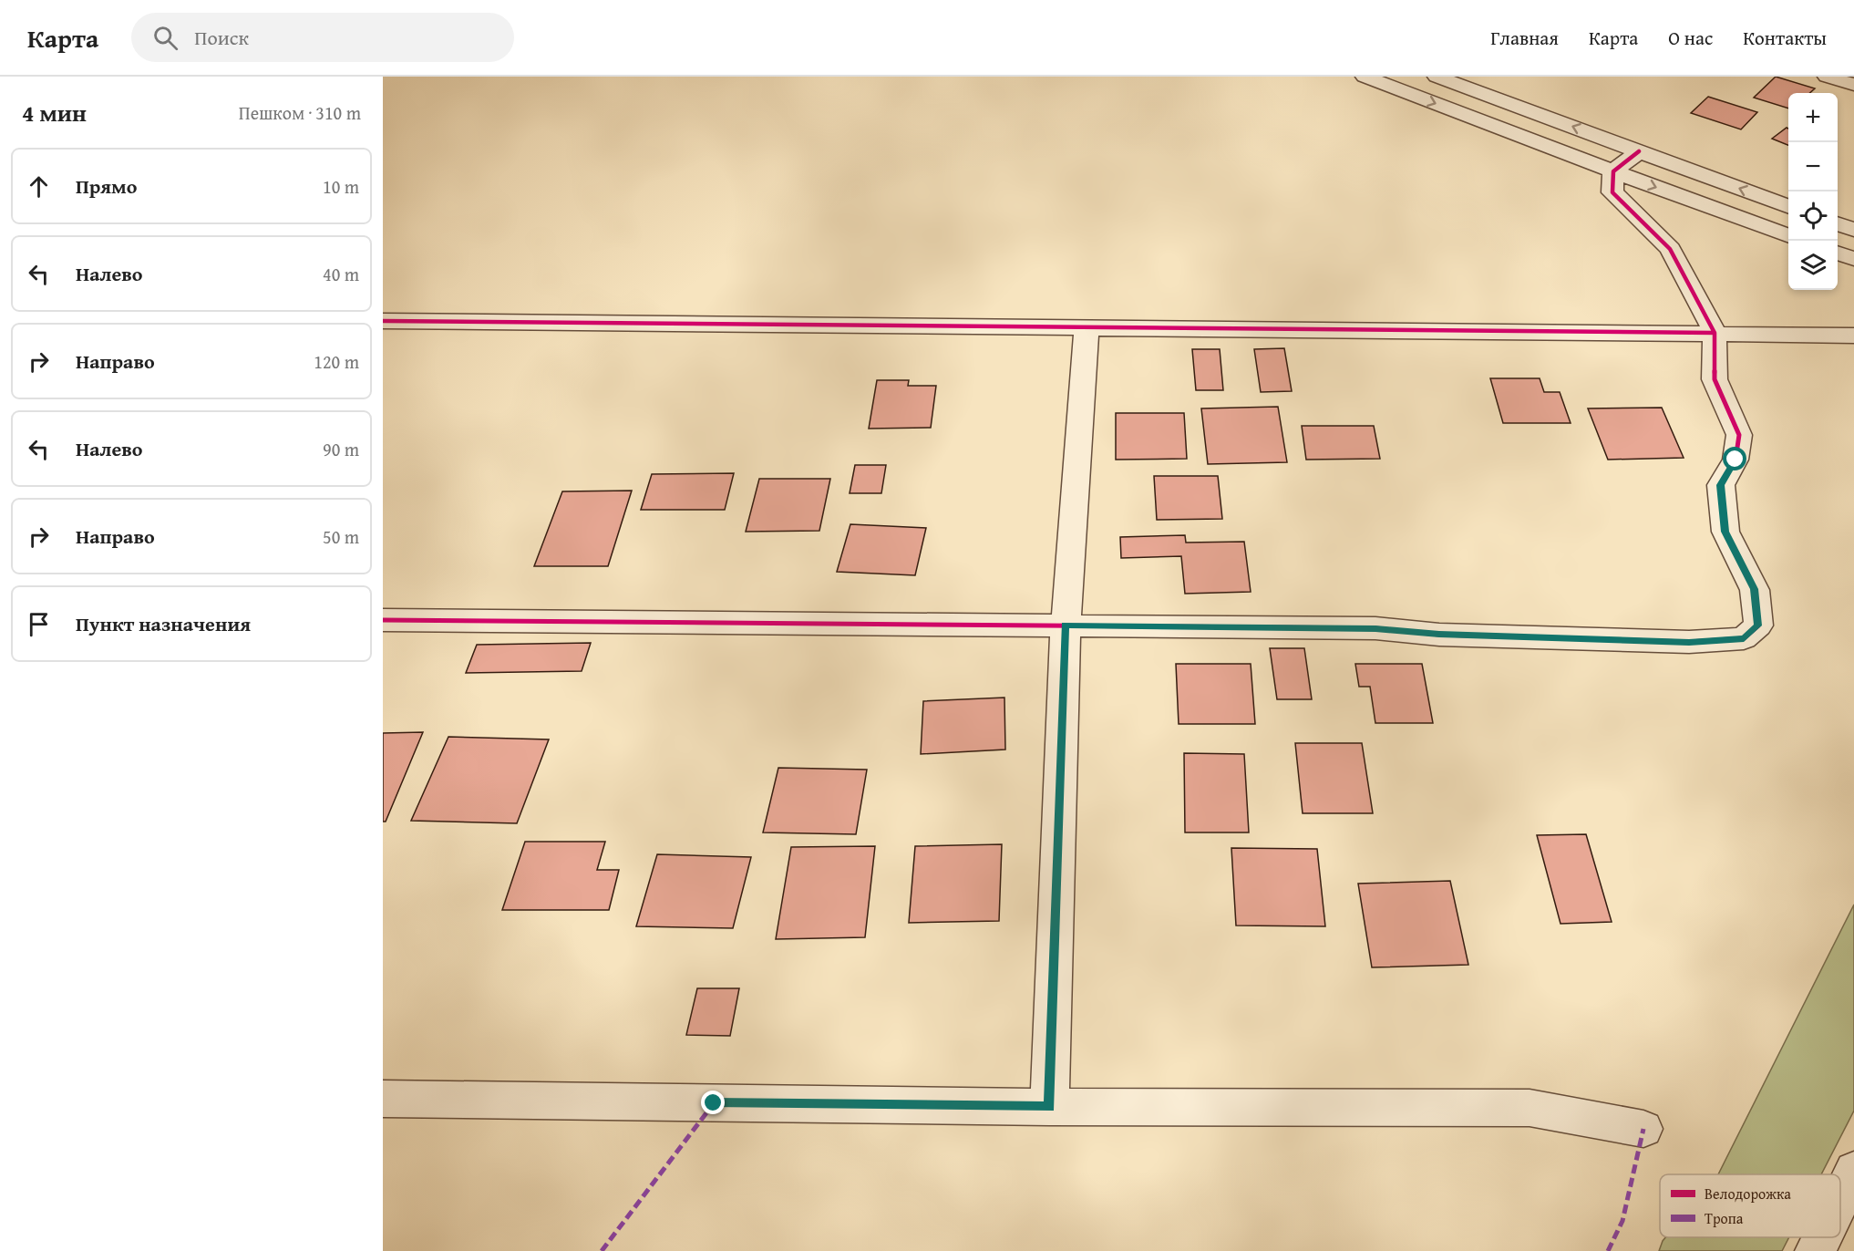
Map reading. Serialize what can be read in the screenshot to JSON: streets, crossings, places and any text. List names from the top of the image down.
{
  "legend": ["Велодорожка", "Тропа"],
  "page": {
    "header": "Карта",
    "search": "Поиск",
    "nav": [
      "Главная",
      "Карта",
      "О нас",
      "Контакты"
    ],
    "heading": ["4 мин", "Пешком · 310 m"],
    "map_buttons": ["+", "−"],
    "list": [
      ["Прямо", "10 m"],
      ["Налево", "40 m"],
      ["Направо", "120 m"],
      ["Налево", "90 m"],
      ["Направо", "50 m"],
      "Пункт назначения"
    ]
  }
}
